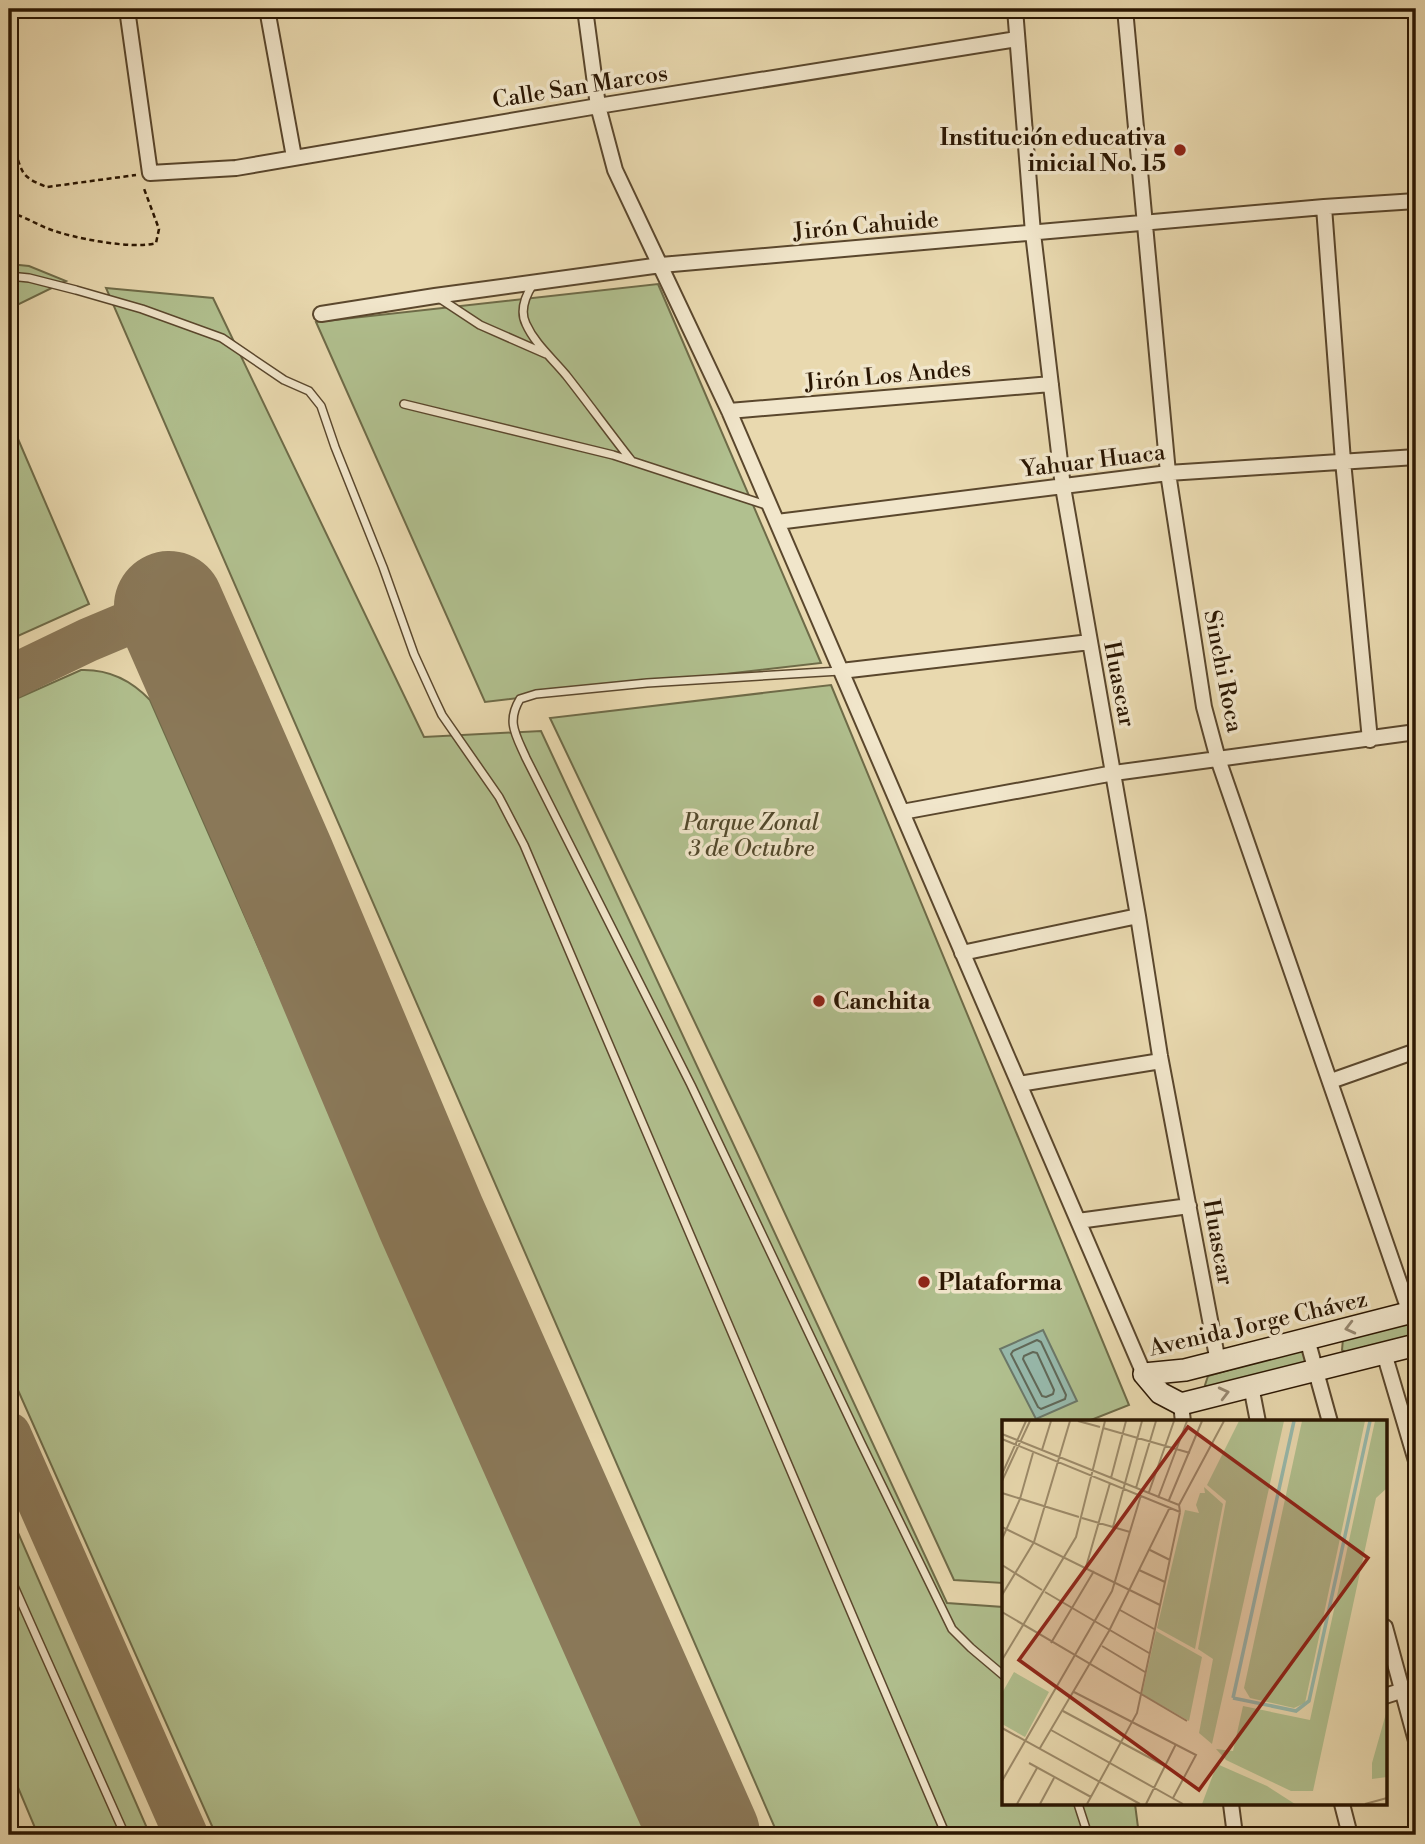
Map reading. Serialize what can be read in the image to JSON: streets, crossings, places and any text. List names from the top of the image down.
{
  "streets": {
    "street": [
      "Calle San Marcos",
      "Jirón Cahuide",
      "Jirón Los Andes",
      "Yahuar Huaca",
      "Sinchi Roca",
      "Huascar",
      "Avenida Jorge Chávez"
    ]
  },
  "crossings": [
    ["Calle San Marcos", "Huascar"],
    ["Jirón Cahuide", "Sinchi Roca"],
    ["Jirón Cahuide", "Huascar"],
    ["Jirón Los Andes", "Huascar"],
    ["Yahuar Huaca", "Sinchi Roca"],
    ["Yahuar Huaca", "Huascar"],
    ["Sinchi Roca", "Avenida Jorge Chávez"],
    ["Huascar", "Avenida Jorge Chávez"]
  ],
  "parks": ["Parque Zonal 3 de Octubre"],
  "places": ["Institución educativa inicial No. 15", "Canchita", "Plataforma"]
}
